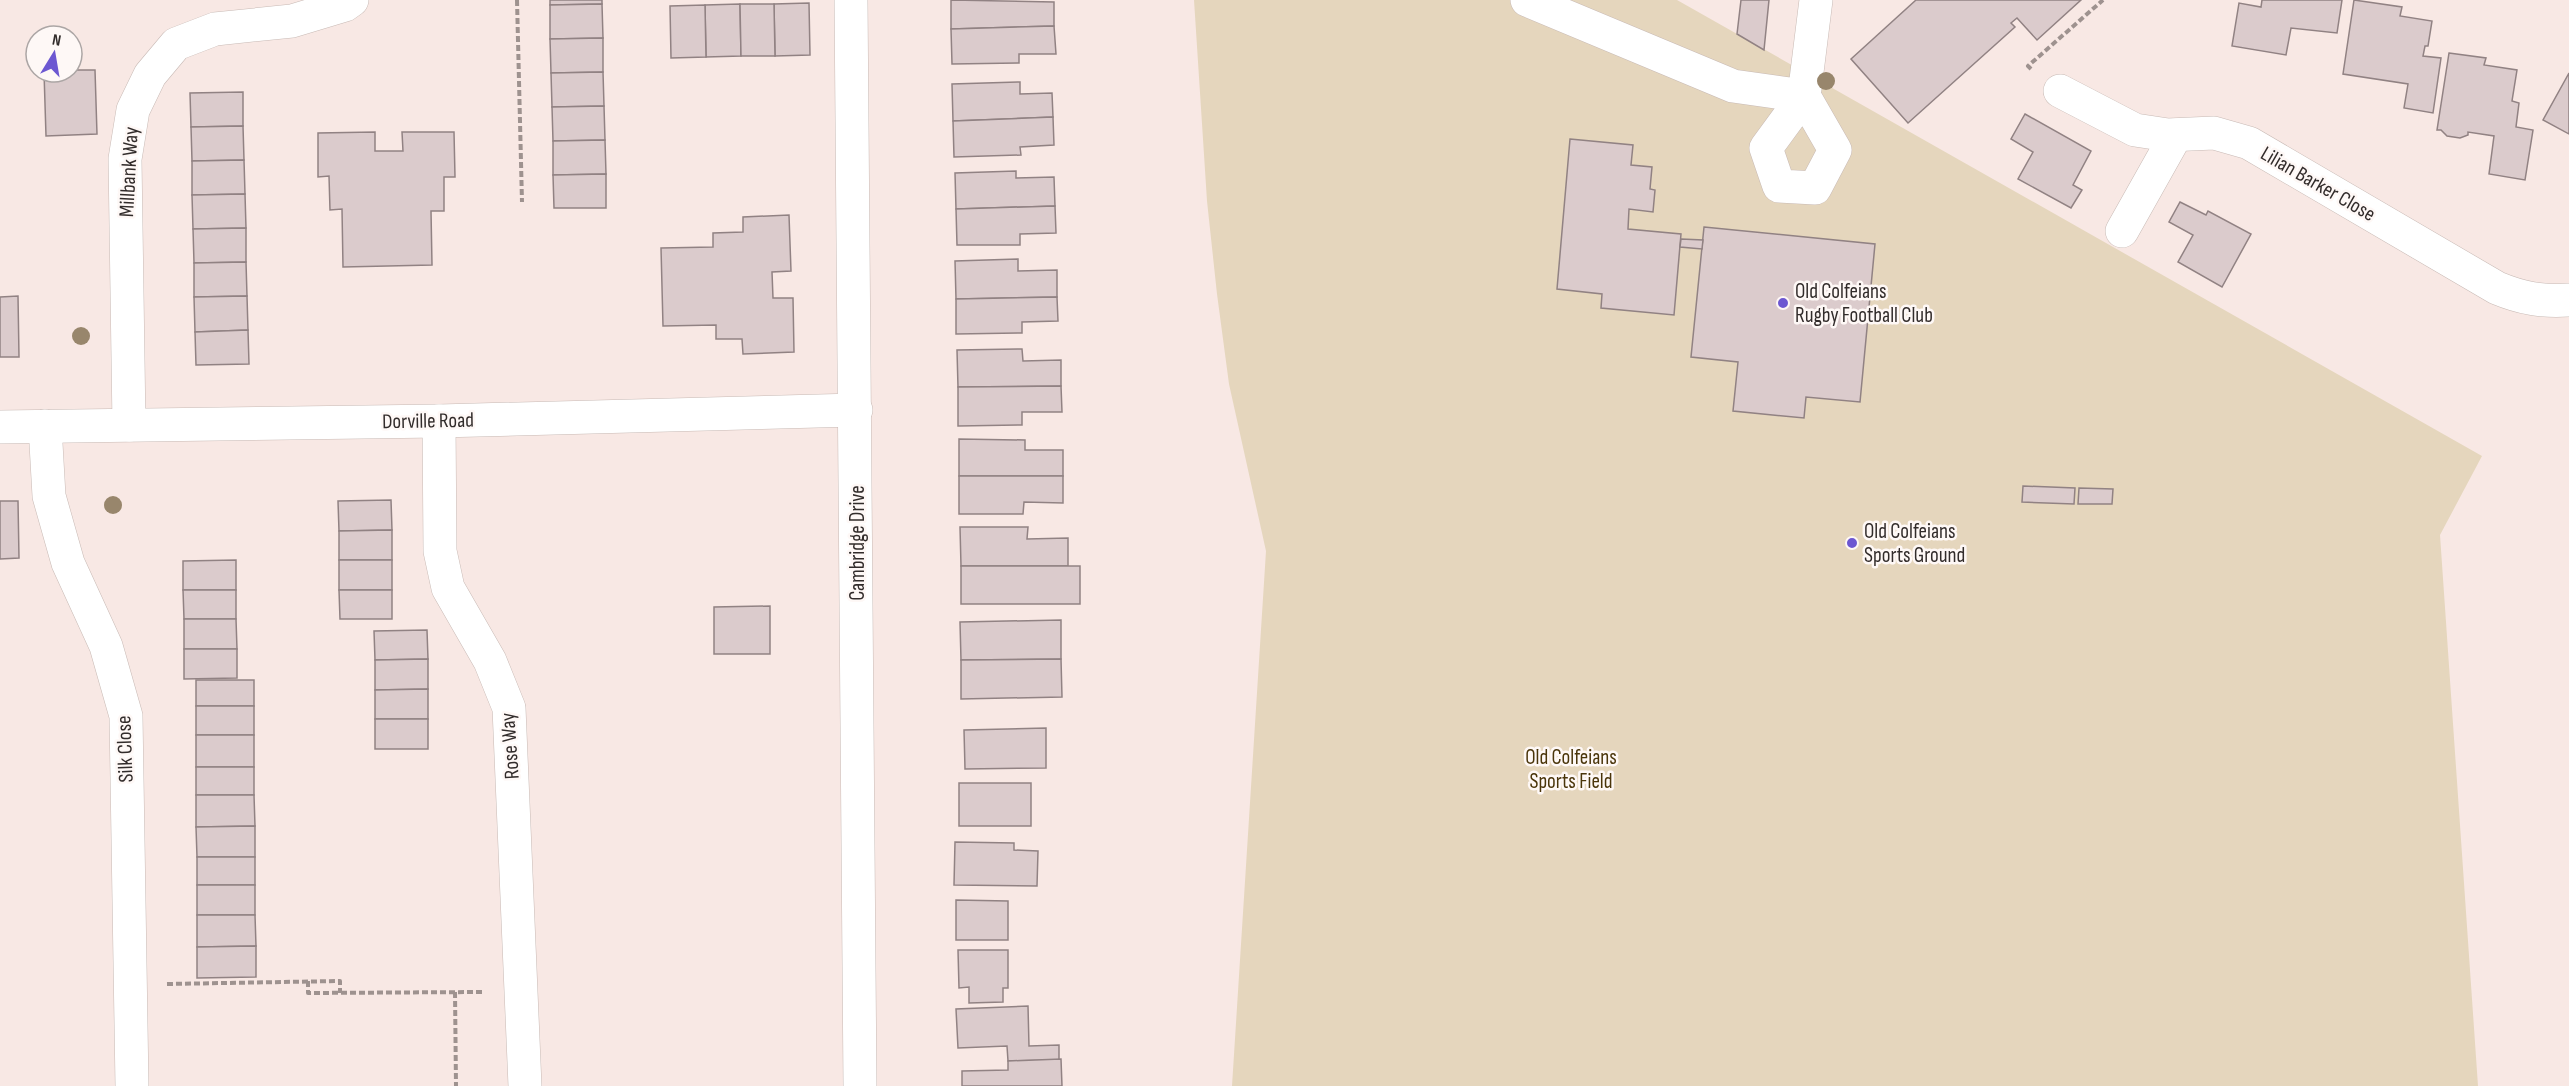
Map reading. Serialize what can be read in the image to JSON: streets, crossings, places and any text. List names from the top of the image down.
{
  "streets": {
    "street": [
      "Millbank Way",
      "Lilian Barker Close",
      "Dorville Road",
      "Cambridge Drive",
      "Rose Way",
      "Silk Close"
    ]
  },
  "crossings": [
    ["Millbank Way", "Dorville Road"],
    ["Dorville Road", "Cambridge Drive"],
    ["Dorville Road", "Rose Way"],
    ["Dorville Road", "Silk Close"]
  ],
  "parks": ["Old Colfeians Sports Field"],
  "places": ["Old Colfeians Rugby Football Club", "Old Colfeians Sports Ground"],
  "north": "top"
}
